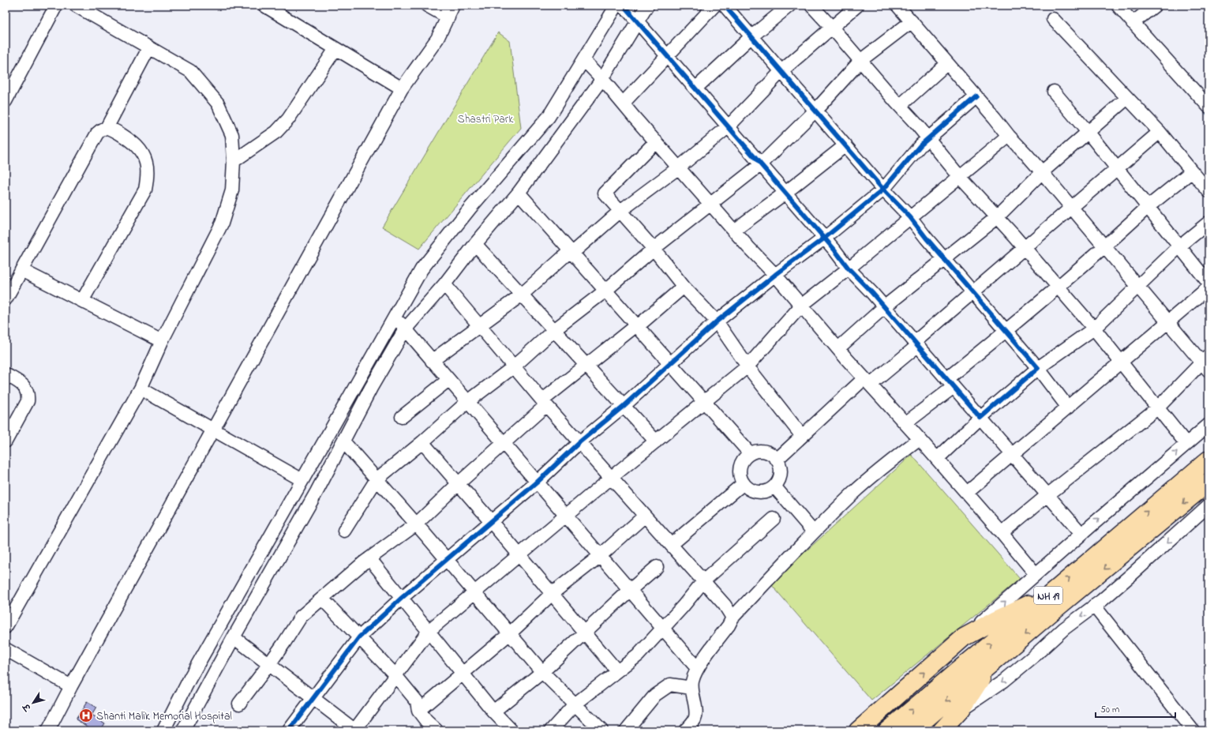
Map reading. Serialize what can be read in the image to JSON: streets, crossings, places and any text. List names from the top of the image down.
{
  "streets": {
    "highway": ["NH 19"]
  },
  "parks": ["Shastri Park"],
  "places": {
    "hospital": ["Shanti Malik Memorial Hospital"]
  },
  "scale_bar": "50 m",
  "north": "bottom left"
}
